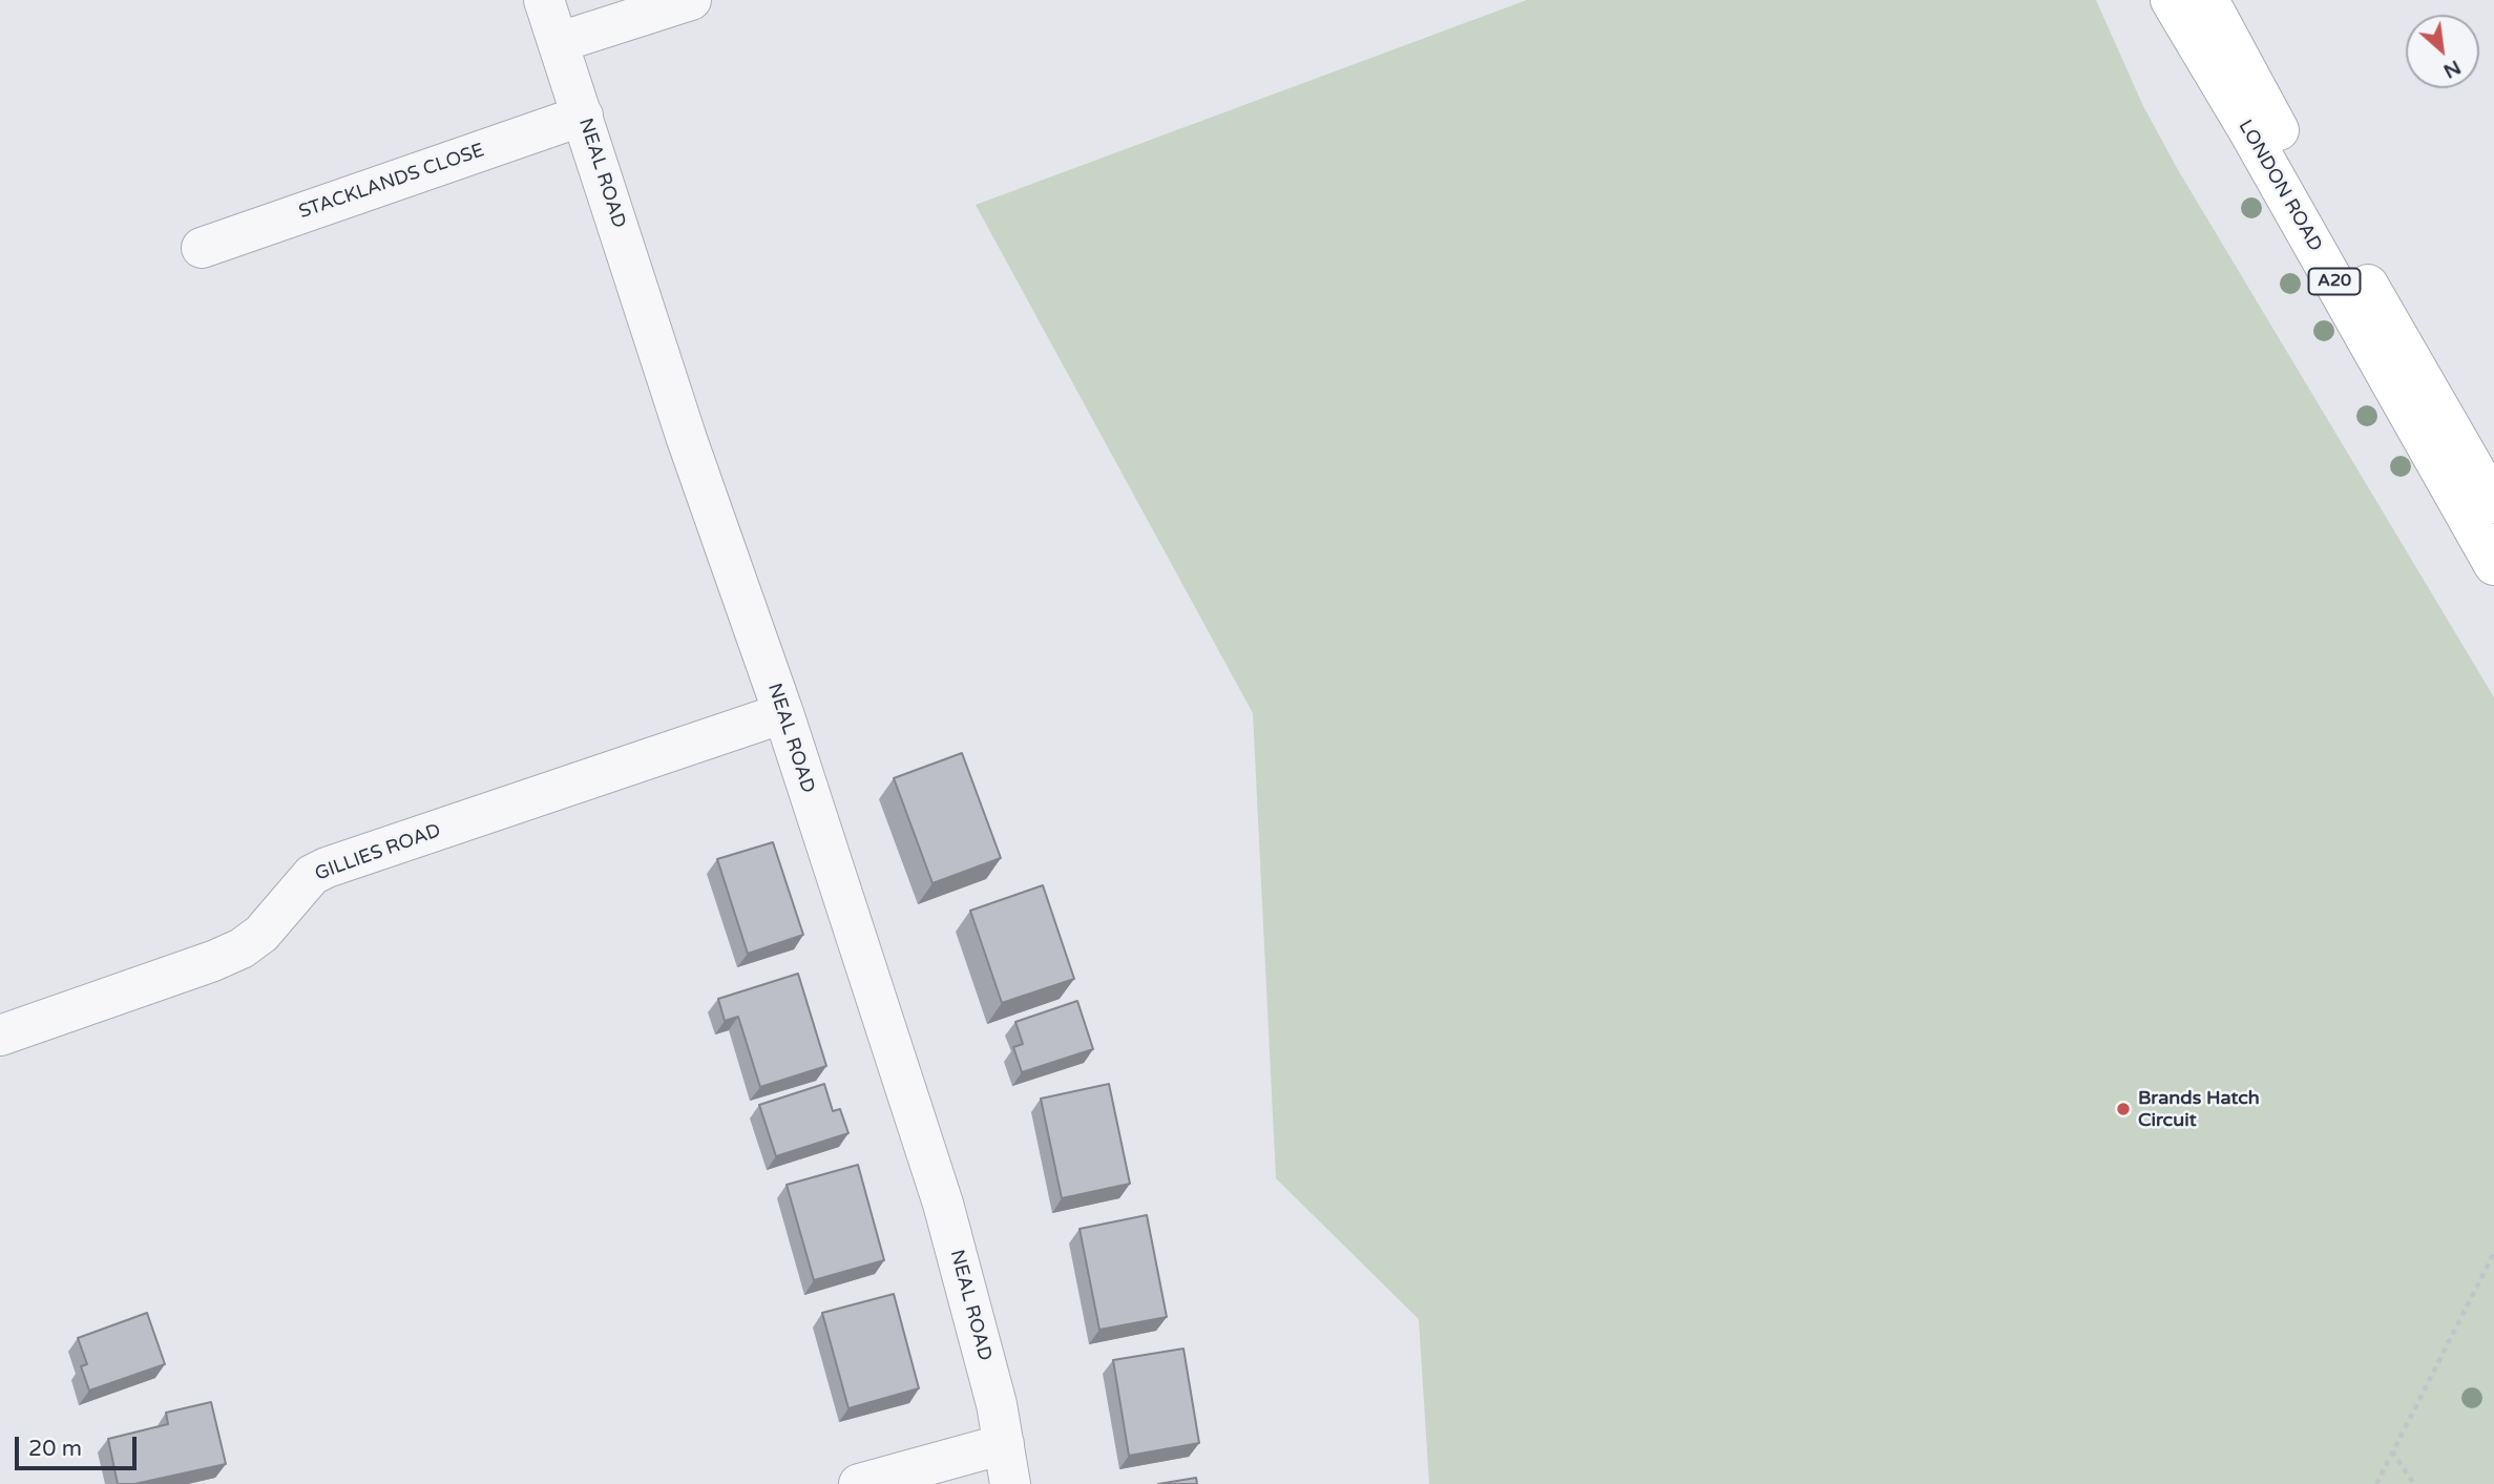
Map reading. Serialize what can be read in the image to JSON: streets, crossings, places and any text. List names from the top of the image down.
{
  "streets": {
    "main road": ["LONDON ROAD", "A20"],
    "street": ["NEAL ROAD", "STACKLANDS CLOSE", "GILLIES ROAD"]
  },
  "crossings": [
    ["NEAL ROAD", "STACKLANDS CLOSE"],
    ["NEAL ROAD", "GILLIES ROAD"]
  ],
  "places": ["Brands Hatch Circuit"],
  "scale_bar": "20 m",
  "north": "bottom right"
}
